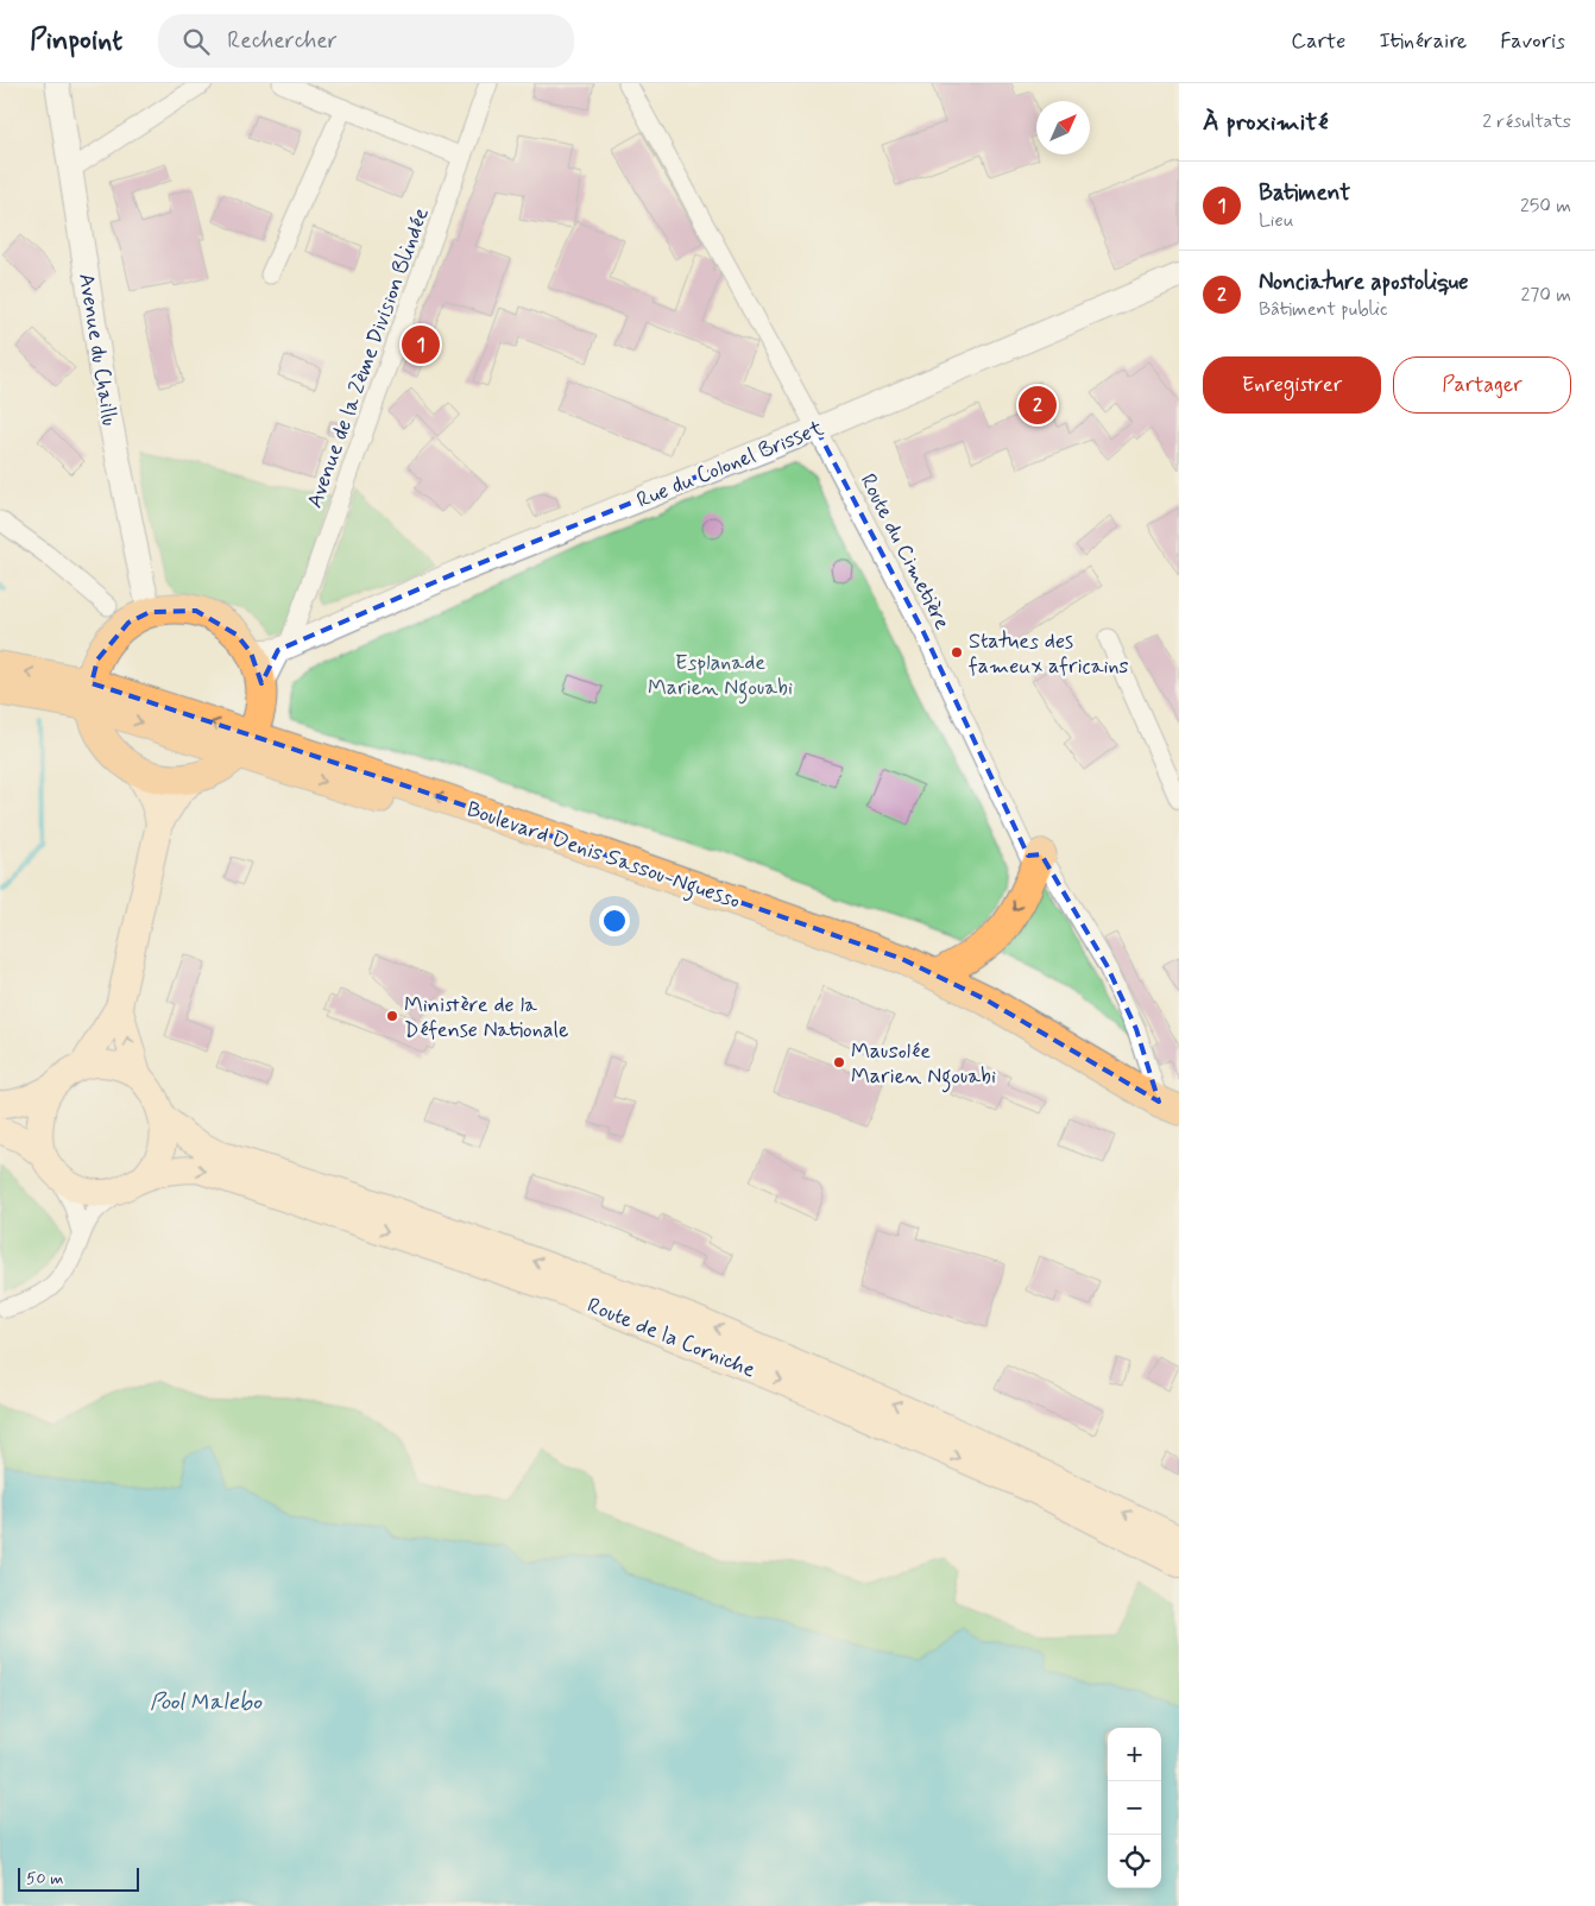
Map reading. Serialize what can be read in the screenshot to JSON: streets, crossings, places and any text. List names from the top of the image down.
{
  "streets": {
    "main road": ["Boulevard Denis Sassou-Nguesso", "Route de la Corniche"],
    "street": [
      "Avenue du Chaillu",
      "Avenue de la 2ème Division Blindée",
      "Rue du Colonel Brisset",
      "Route du Cimetière"
    ]
  },
  "crossings": [
    ["Avenue de la 2ème Division Blindée", "Rue du Colonel Brisset"],
    ["Rue du Colonel Brisset", "Route du Cimetière"],
    ["Route du Cimetière", "Boulevard Denis Sassou-Nguesso"]
  ],
  "water": ["Pool Malebo"],
  "parks": ["Esplanade Marien Ngouabi"],
  "places": ["Statues des fameux africains", "Ministère de la Défense Nationale", "Mausolée Marien Ngouabi"],
  "scale_bar": "50 m",
  "north": "top right",
  "page": {
    "header": "Pinpoint",
    "search": "Rechercher",
    "nav": ["Carte", "Itinéraire", "Favoris"],
    "heading": ["À proximité", "2 résultats"],
    "list": [
      {
        "mark": "1",
        "name": "Batiment",
        "note": "Lieu",
        "value": "250 m"
      },
      {
        "mark": "2",
        "name": "Nonciature apostolique",
        "note": "Bâtiment public",
        "value": "270 m"
      }
    ],
    "pins": ["1", "2"],
    "buttons": ["Enregistrer", "Partager"],
    "map_buttons": ["+", "−"],
    "scale": "50 m"
  }
}
